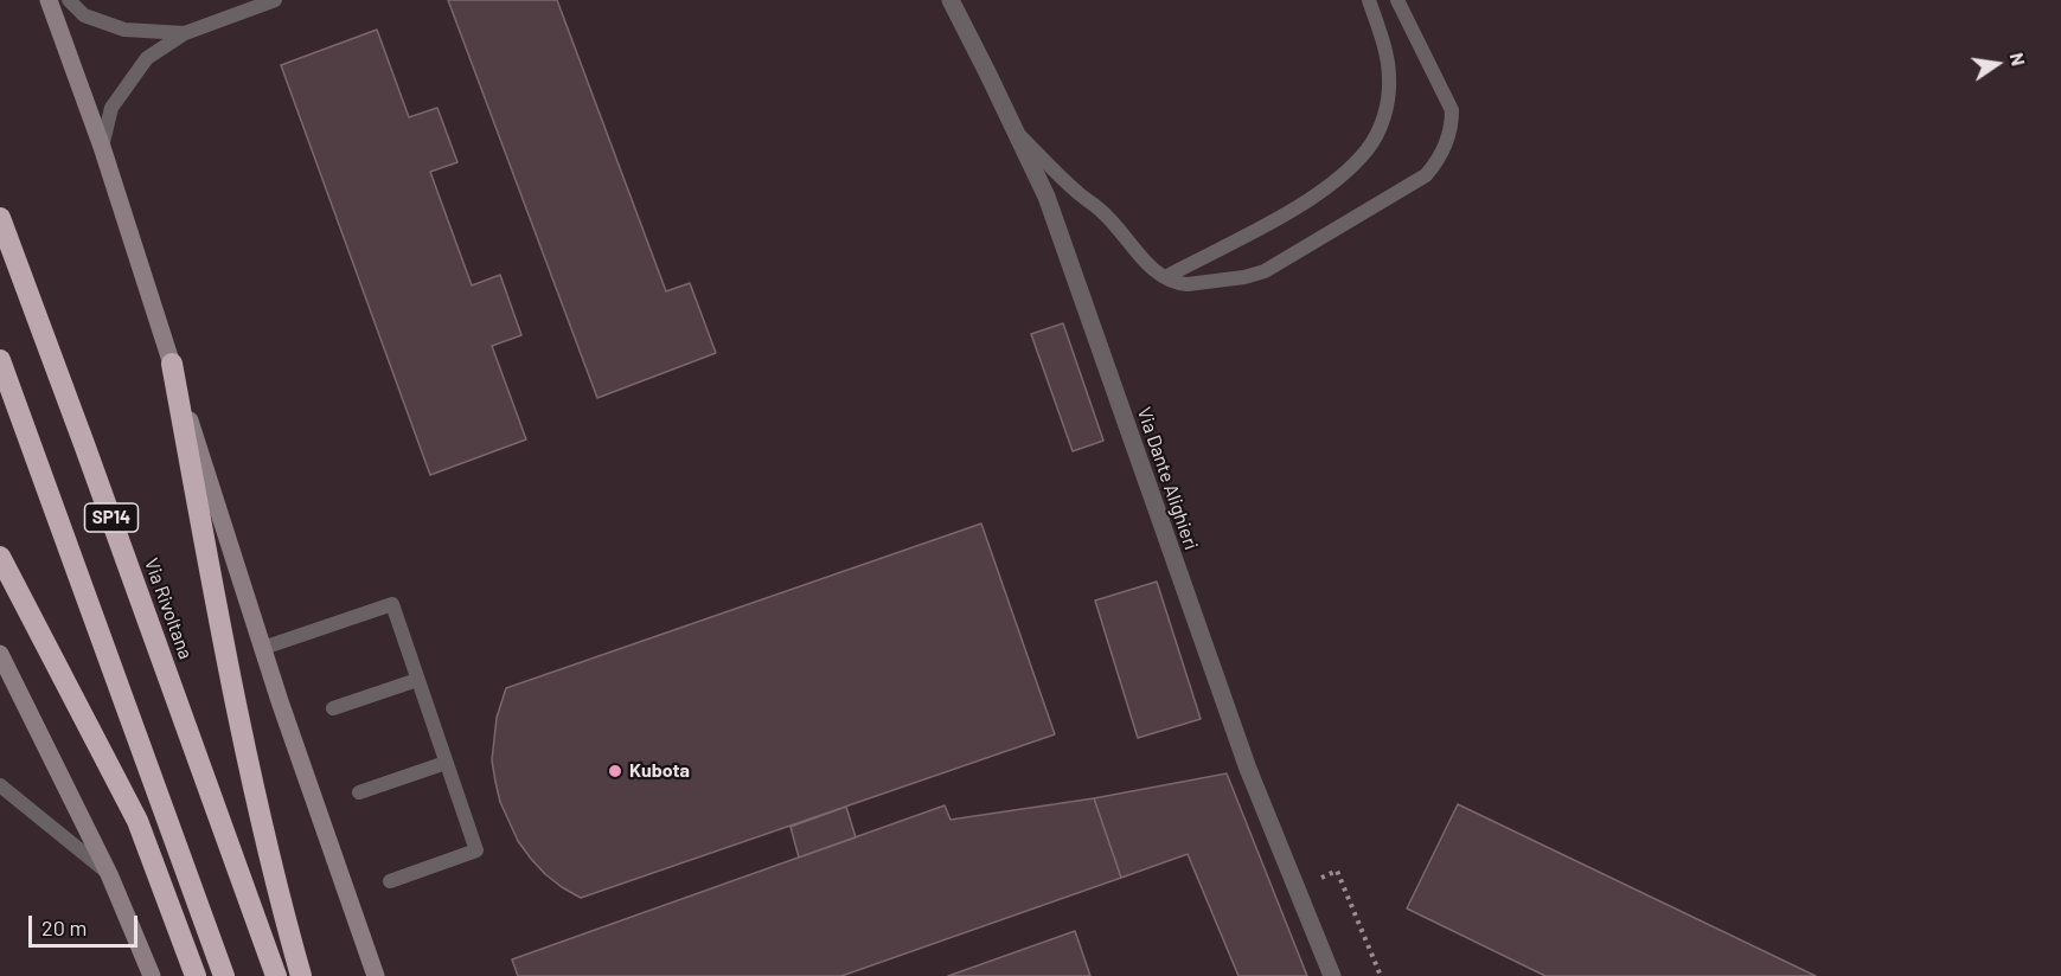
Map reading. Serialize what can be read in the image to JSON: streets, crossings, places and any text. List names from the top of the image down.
{
  "streets": {
    "highway": ["SP14", "Via Rivoltana"],
    "street": ["Via Dante Alighieri"]
  },
  "places": ["Kubota"],
  "scale_bar": "20 m",
  "north": "right"
}
